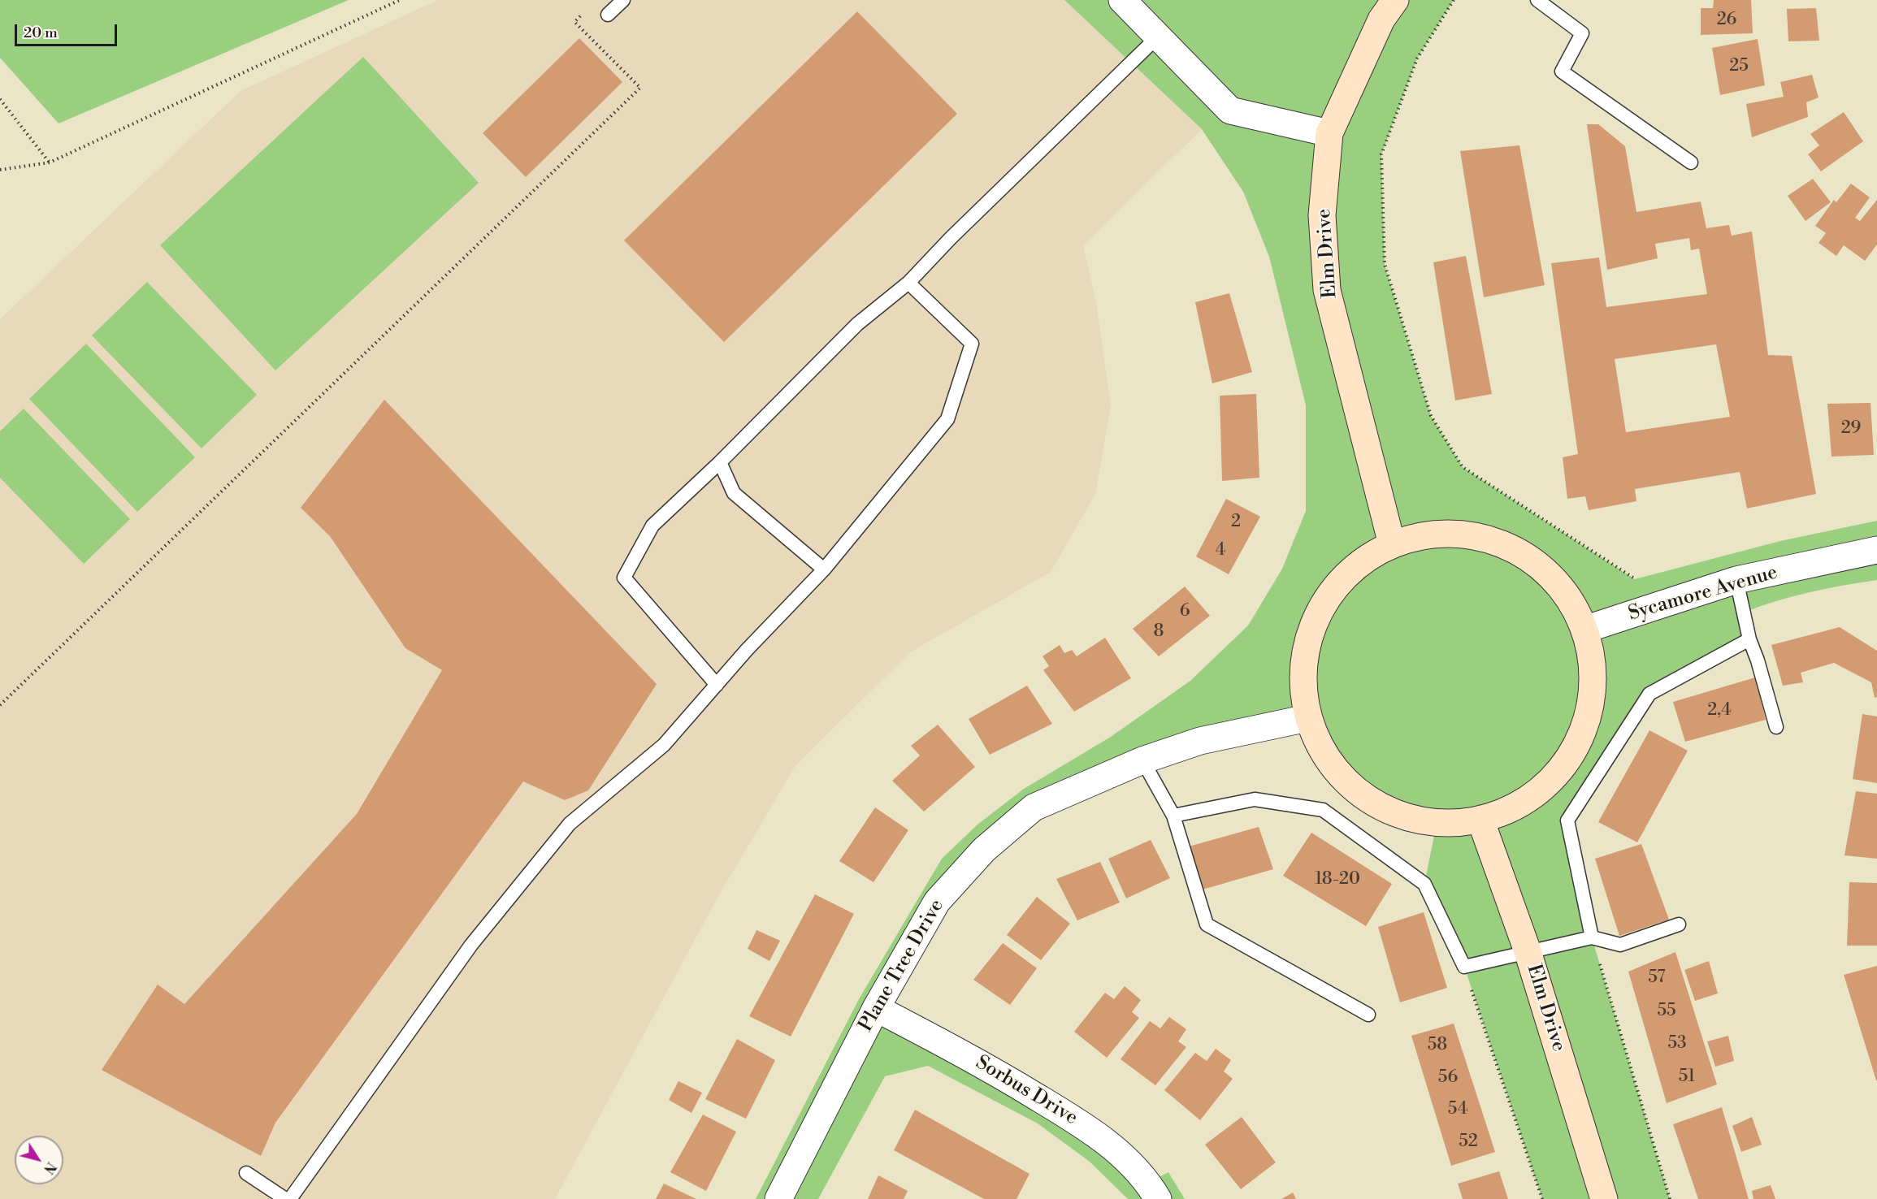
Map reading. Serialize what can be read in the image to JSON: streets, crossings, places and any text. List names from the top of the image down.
{
  "streets": {
    "street": [
      "Elm Drive",
      "Sycamore Avenue",
      "Plane Tree Drive",
      "Sorbus Drive"
    ]
  },
  "crossings": [
    ["Plane Tree Drive", "Sorbus Drive"]
  ],
  "house_numbers": [
    "26",
    "25",
    "29",
    "2",
    "4",
    "6",
    "8",
    "2,4",
    "18-20",
    "57",
    "55",
    "53",
    "58",
    "51",
    "56",
    "54",
    "52"
  ],
  "scale_bar": "20 m",
  "north": "bottom right"
}
